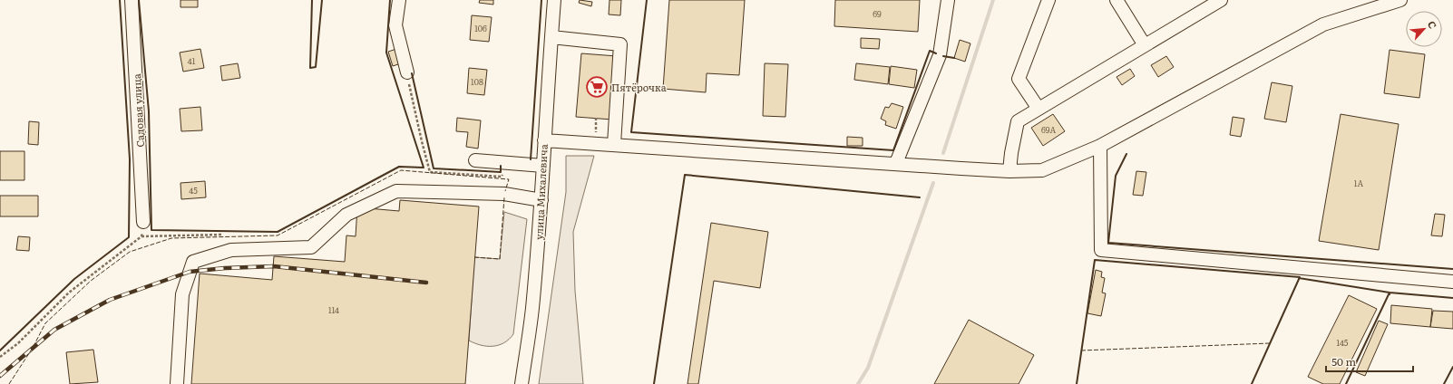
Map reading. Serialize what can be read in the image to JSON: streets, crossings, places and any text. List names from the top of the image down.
{
  "streets": {
    "street": ["Садовая улица", "улица Михалевича"]
  },
  "places": {
    "supermarket": ["Пятёрочка"]
  },
  "house_numbers": [
    "69",
    "106",
    "41",
    "108",
    "69А",
    "1А",
    "45",
    "114",
    "145"
  ],
  "scale_bar": "50 m",
  "north": "top right"
}
